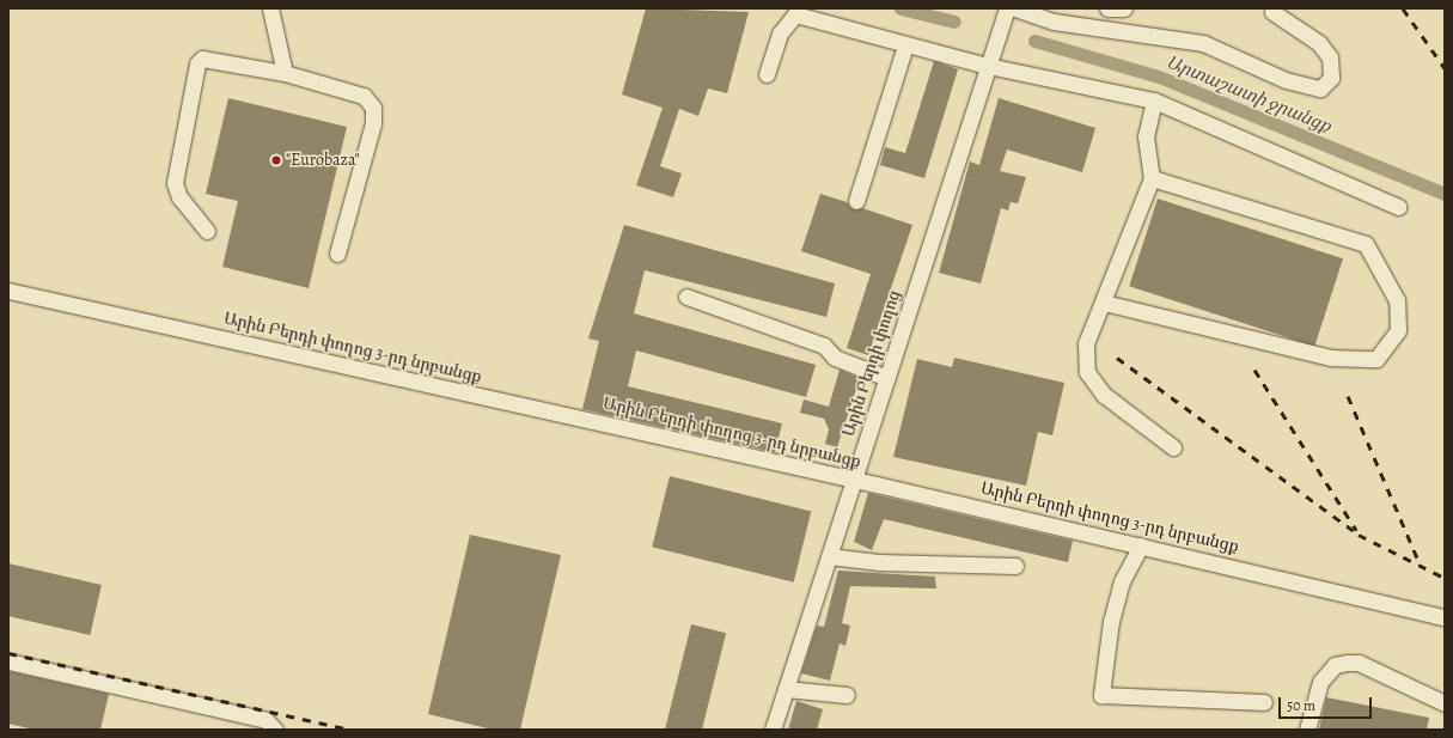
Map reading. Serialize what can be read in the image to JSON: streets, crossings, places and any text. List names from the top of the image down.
{
  "streets": {
    "street": ["Արին Բերդի փողոց 3-րդ նրբանցք", "Արին Բերդի փողոց"]
  },
  "crossings": [
    ["Արին Բերդի փողոց 3-րդ նրբանցք", "Արին Բերդի փողոց"]
  ],
  "water": ["Արտաշատի ջրանցք"],
  "places": ["\"Eurobaza\""],
  "scale_bar": "50 m"
}
